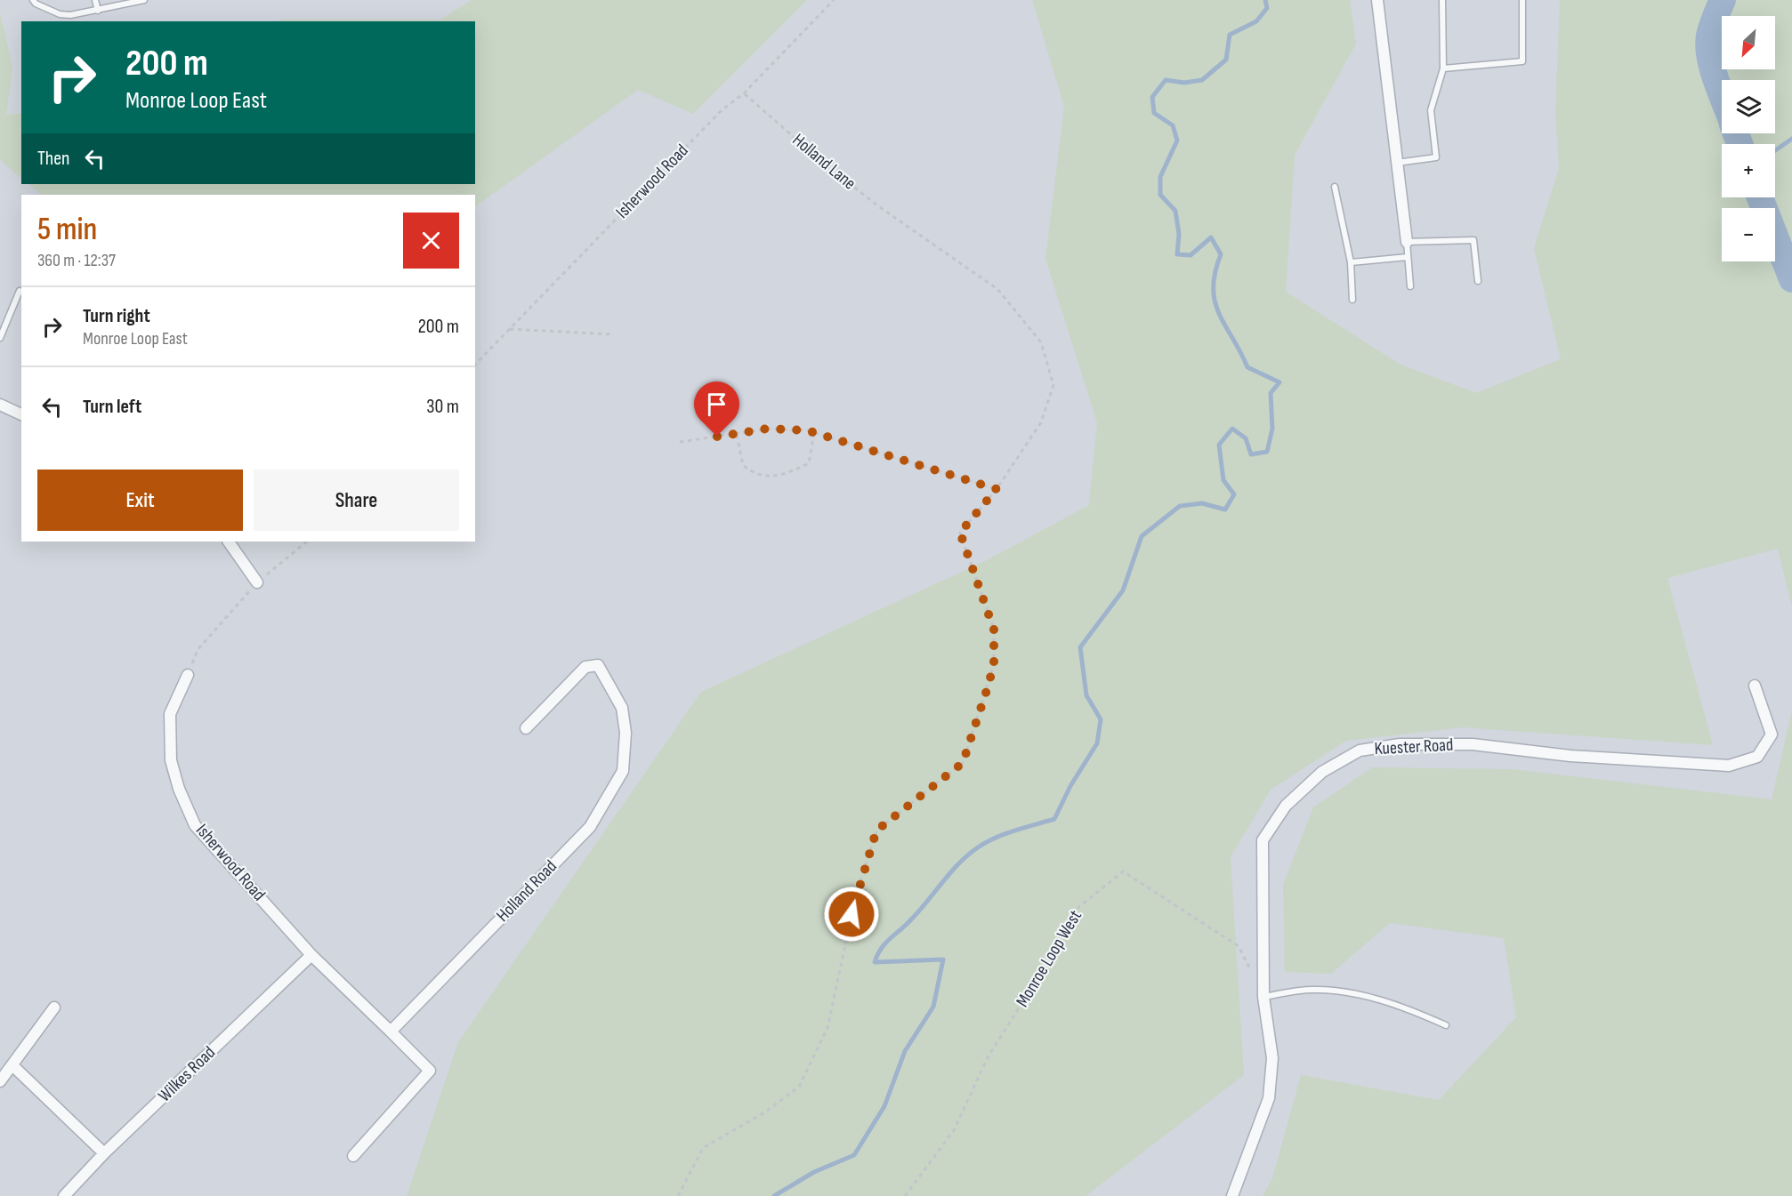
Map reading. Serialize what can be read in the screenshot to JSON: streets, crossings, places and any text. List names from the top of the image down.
{
  "streets": {
    "street": [
      "Isherwood Road",
      "Kuester Road",
      "Holland Road",
      "Wilkes Road"
    ],
    "path": ["Holland Lane", "Monroe Loop West"]
  },
  "crossings": [
    ["Holland Lane", "Isherwood Road"],
    ["Isherwood Road", "Holland Road"],
    ["Isherwood Road", "Wilkes Road"]
  ],
  "north": "bottom left",
  "page": {
    "map_buttons": ["+", "−"],
    "turn": ["200 m", "Monroe Loop East"],
    "then": "Then",
    "heading": ["5 min", "360 m · 12:37"],
    "list": [
      {
        "name": "Turn right",
        "note": "Monroe Loop East",
        "value": "200 m"
      },
      {
        "name": "Turn left",
        "value": "30 m"
      }
    ],
    "buttons": ["Exit", "Share"]
  }
}
